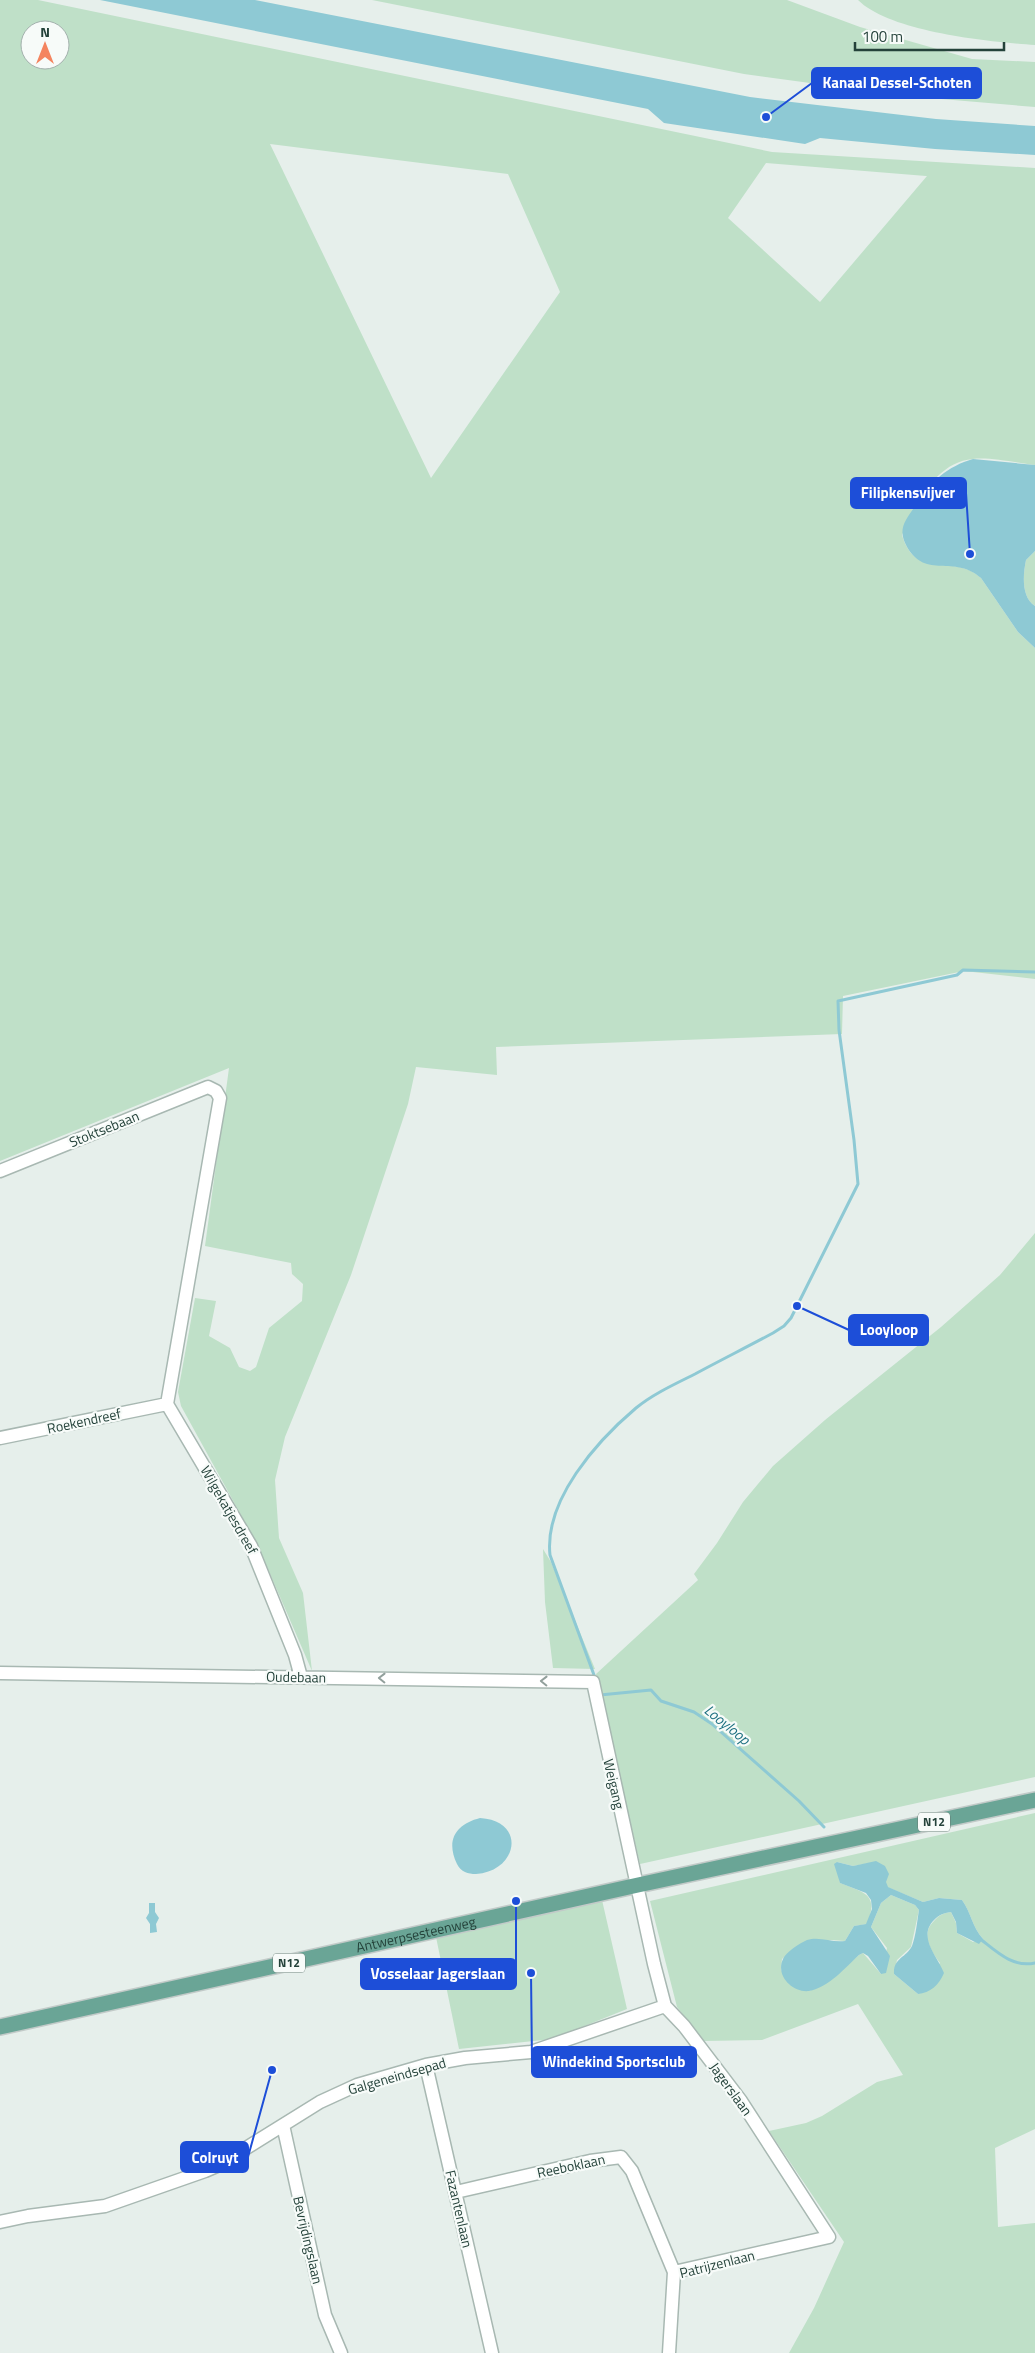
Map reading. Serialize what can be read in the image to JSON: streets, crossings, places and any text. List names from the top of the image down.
{
  "streets": {
    "main road": ["N12", "Antwerpsesteenweg"],
    "street": [
      "Stoktsebaan",
      "Roekendreef",
      "Wilgekatjesdreef",
      "Oudebaan",
      "Weigang",
      "Galgeneindsepad",
      "Jagerslaan",
      "Reeboklaan",
      "Fazantenlaan",
      "Bevrijdingslaan",
      "Patrijzenlaan"
    ]
  },
  "crossings": [
    ["Stoktsebaan", "Roekendreef"],
    ["Stoktsebaan", "Wilgekatjesdreef"],
    ["Roekendreef", "Wilgekatjesdreef"],
    ["Wilgekatjesdreef", "Oudebaan"],
    ["Oudebaan", "Weigang"],
    ["Weigang", "Antwerpsesteenweg"],
    ["Weigang", "Jagerslaan"],
    ["Antwerpsesteenweg", "Jagerslaan"],
    ["Galgeneindsepad", "Jagerslaan"],
    ["Galgeneindsepad", "Fazantenlaan"],
    ["Galgeneindsepad", "Bevrijdingslaan"],
    ["Jagerslaan", "Patrijzenlaan"],
    ["Reeboklaan", "Fazantenlaan"],
    ["Reeboklaan", "Patrijzenlaan"]
  ],
  "one_way": ["Oudebaan"],
  "water": ["Looyloop"],
  "places": [
    "Kanaal Dessel-Schoten",
    "Filipkensvijver",
    "Looyloop",
    "Vosselaar Jagerslaan",
    "Windekind Sportsclub",
    "Colruyt"
  ],
  "scale_bar": "100 m",
  "north": "top"
}
